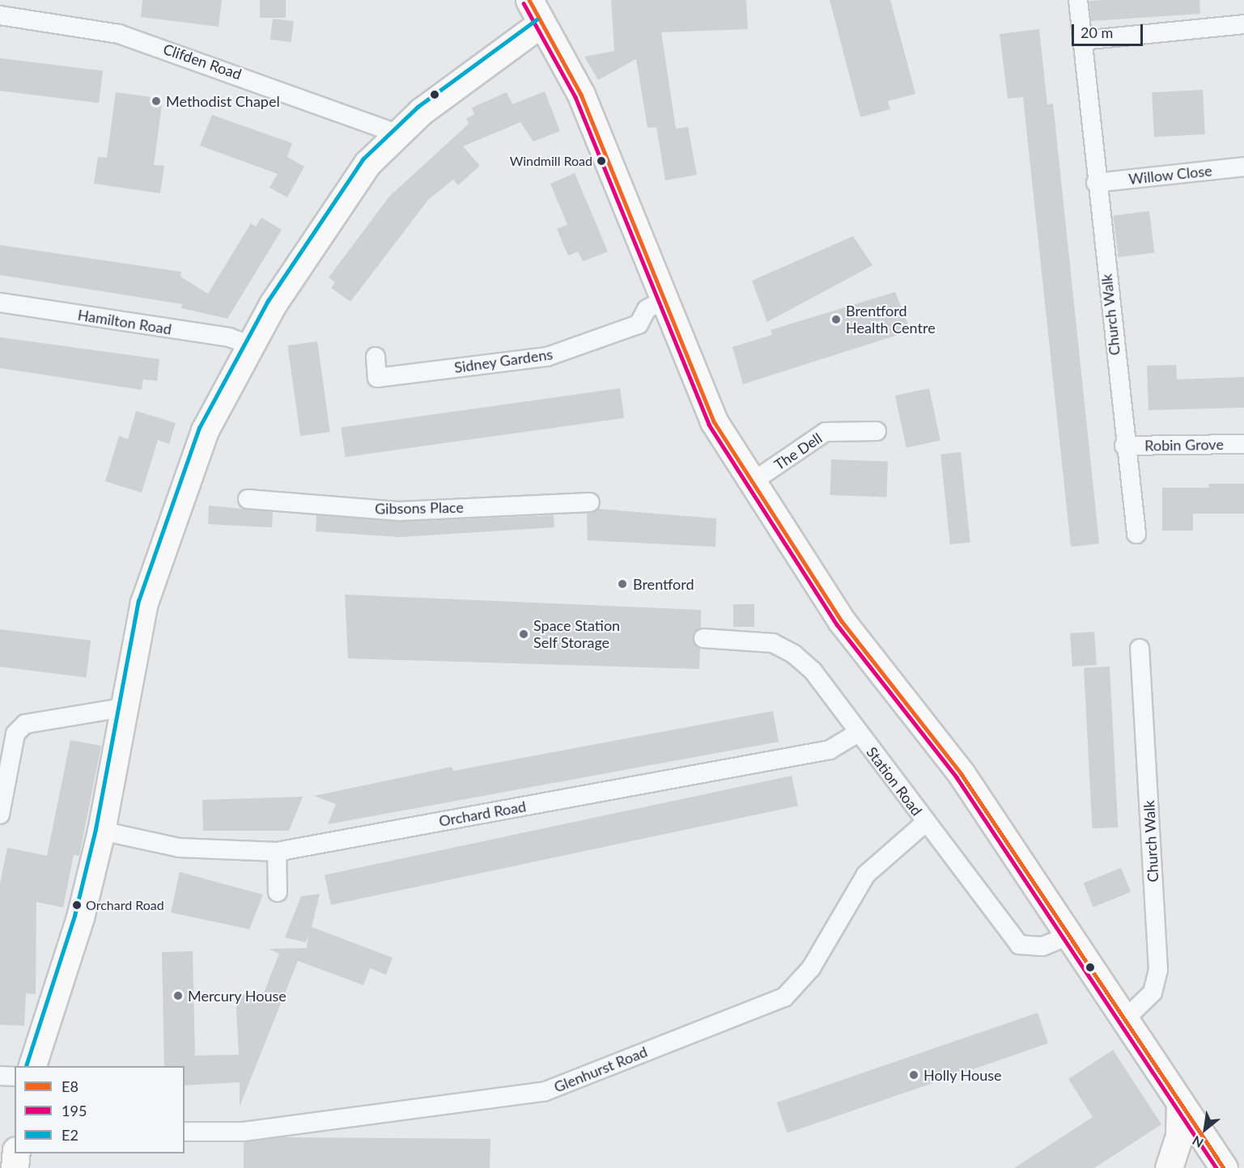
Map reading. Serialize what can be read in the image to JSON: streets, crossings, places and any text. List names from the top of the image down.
{
  "streets": {
    "street": [
      "Clifden Road",
      "Willow Close",
      "Church Walk",
      "Hamilton Road",
      "Sidney Gardens",
      "Robin Grove",
      "The Dell",
      "Gibsons Place",
      "Station Road",
      "Orchard Road",
      "Glenhurst Road"
    ]
  },
  "crossings": [
    ["Willow Close", "Church Walk"],
    ["Church Walk", "Robin Grove"],
    ["Station Road", "Orchard Road"],
    ["Station Road", "Glenhurst Road"]
  ],
  "places": [
    "Methodist Chapel",
    "Windmill Road",
    "Brentford Health Centre",
    "Brentford",
    "Space Station Self Storage",
    "Orchard Road",
    "Mercury House",
    "Holly House"
  ],
  "lines": ["transit line E8", "transit line 195", "transit line E2"],
  "legend": ["E8", "195", "E2"],
  "scale_bar": "20 m",
  "north": "bottom left"
}
